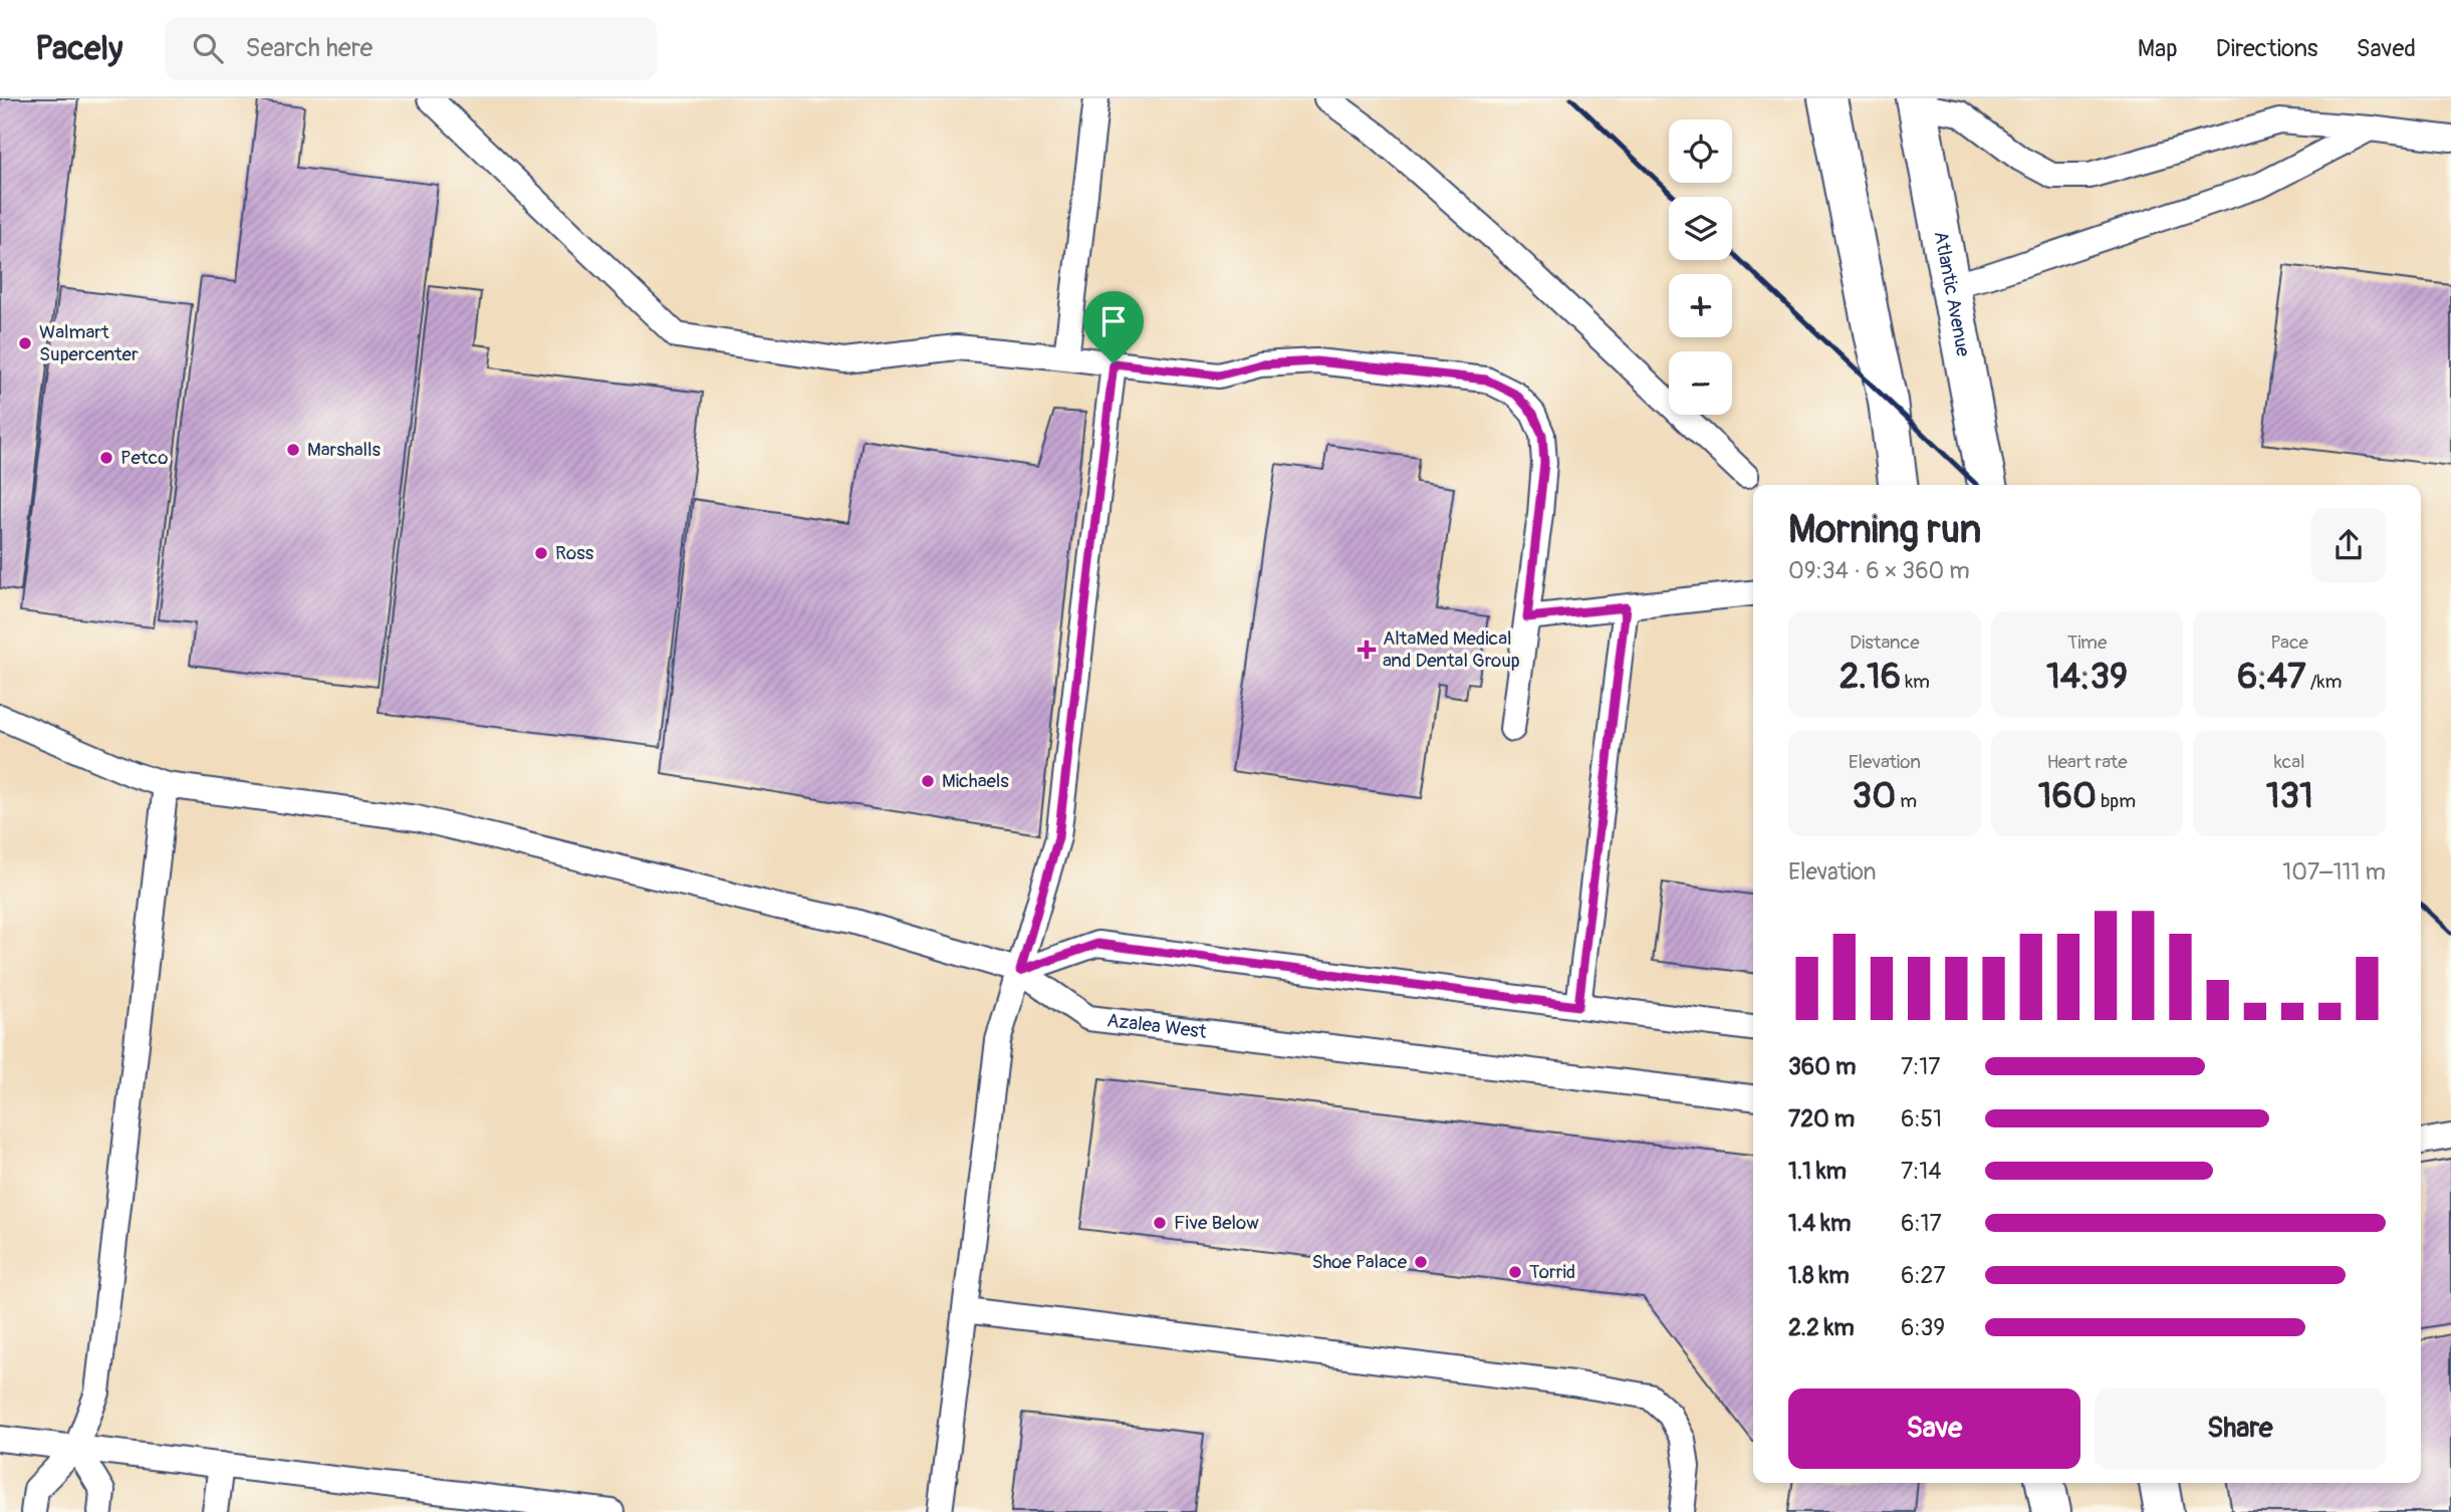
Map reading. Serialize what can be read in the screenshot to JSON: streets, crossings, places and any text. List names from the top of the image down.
{
  "streets": {
    "main road": ["Atlantic Avenue"],
    "lane": ["Azalea West"]
  },
  "places": {
    "other": [
      "Walmart Supercenter",
      "Marshalls",
      "Petco",
      "Ross",
      "Michaels",
      "Five Below",
      "Shoe Palace",
      "Torrid"
    ],
    "health": ["AltaMed Medical and Dental Group"]
  },
  "page": {
    "header": "Pacely",
    "search": "Search here",
    "nav": ["Map", "Directions", "Saved"],
    "map_buttons": ["+", "−"],
    "heading": ["Morning run", "09:34 · 6 × 360 m"],
    "stats": [
      ["Distance", "2.16 km"],
      ["Time", "14:39"],
      ["Pace", "6:47 /km"],
      ["Elevation", "30 m"],
      ["Heart rate", "160 bpm"],
      ["kcal", "131"]
    ],
    "chart": ["Elevation", "107–111 m"],
    "list": [
      {
        "name": "360 m",
        "note": "7:17"
      },
      {
        "name": "720 m",
        "note": "6:51"
      },
      {
        "name": "1.1 km",
        "note": "7:14"
      },
      {
        "name": "1.4 km",
        "note": "6:17"
      },
      {
        "name": "1.8 km",
        "note": "6:27"
      },
      {
        "name": "2.2 km",
        "note": "6:39"
      }
    ],
    "buttons": ["Save", "Share"]
  }
}
